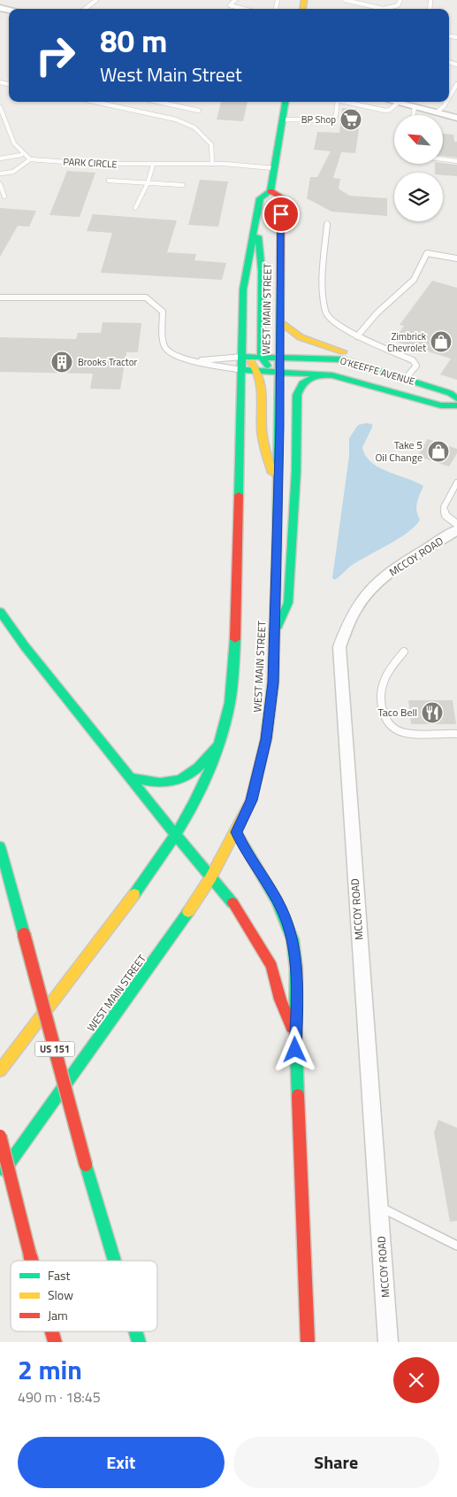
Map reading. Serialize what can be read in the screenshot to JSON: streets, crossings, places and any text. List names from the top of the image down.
{
  "streets": {
    "main road": ["WEST MAIN STREET", "O'KEEFFE AVENUE", "US 151"],
    "street": ["MCCOY ROAD"],
    "lane": ["PARK CIRCLE"]
  },
  "crossings": [
    ["PARK CIRCLE", "WEST MAIN STREET"],
    ["WEST MAIN STREET", "O'KEEFFE AVENUE"]
  ],
  "places": {
    "supermarket": ["BP Shop"],
    "shop": ["Zimbrick Chevrolet", "Take 5 Oil Change"],
    "building": ["Brooks Tractor"],
    "restaurant": ["Taco Bell"]
  },
  "legend": ["Fast", "Slow", "Jam"],
  "north": "top left",
  "page": {
    "turn": ["80 m", "West Main Street"],
    "heading": ["2 min", "490 m · 18:45"],
    "buttons": ["Exit", "Share"]
  }
}
